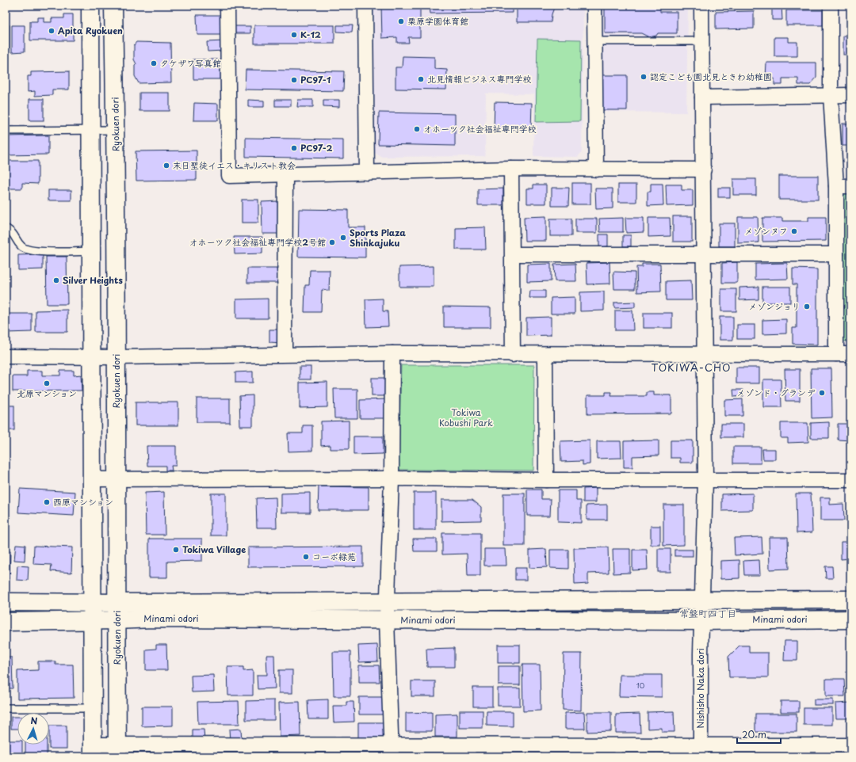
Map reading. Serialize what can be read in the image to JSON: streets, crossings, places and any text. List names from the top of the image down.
{
  "streets": {
    "street": ["Ryokuen dori", "Minami odori", "Nishisho Naka dori"]
  },
  "crossings": [
    ["Ryokuen dori", "Minami odori"],
    ["Minami odori", "Nishisho Naka dori"]
  ],
  "districts": ["TOKIWA-CHO", "常盤町四丁目"],
  "parks": ["Tokiwa Kobushi Park"],
  "places": [
    "栗原学園体育館",
    "Apita Ryokuen",
    "K-12",
    "タケザワ写真館",
    "認定こども園北見ときわ幼稚園",
    "北見情報ビジネス専門学校",
    "PC97-1",
    "オホーツク社会福祉専門学校",
    "PC97-2",
    "末日聖徒イエス・キリスト教会",
    "メゾンヌフ",
    "Sports Plaza Shinkajuku",
    "オホーツク社会福祉専門学校2号館",
    "Silver Heights",
    "メゾンジョリ",
    "北原マンション",
    "メゾンド・グランデ",
    "西原マンション",
    "Tokiwa Village",
    "コーポ緑苑"
  ],
  "house_numbers": ["10"],
  "scale_bar": "20 m",
  "north": "top"
}
